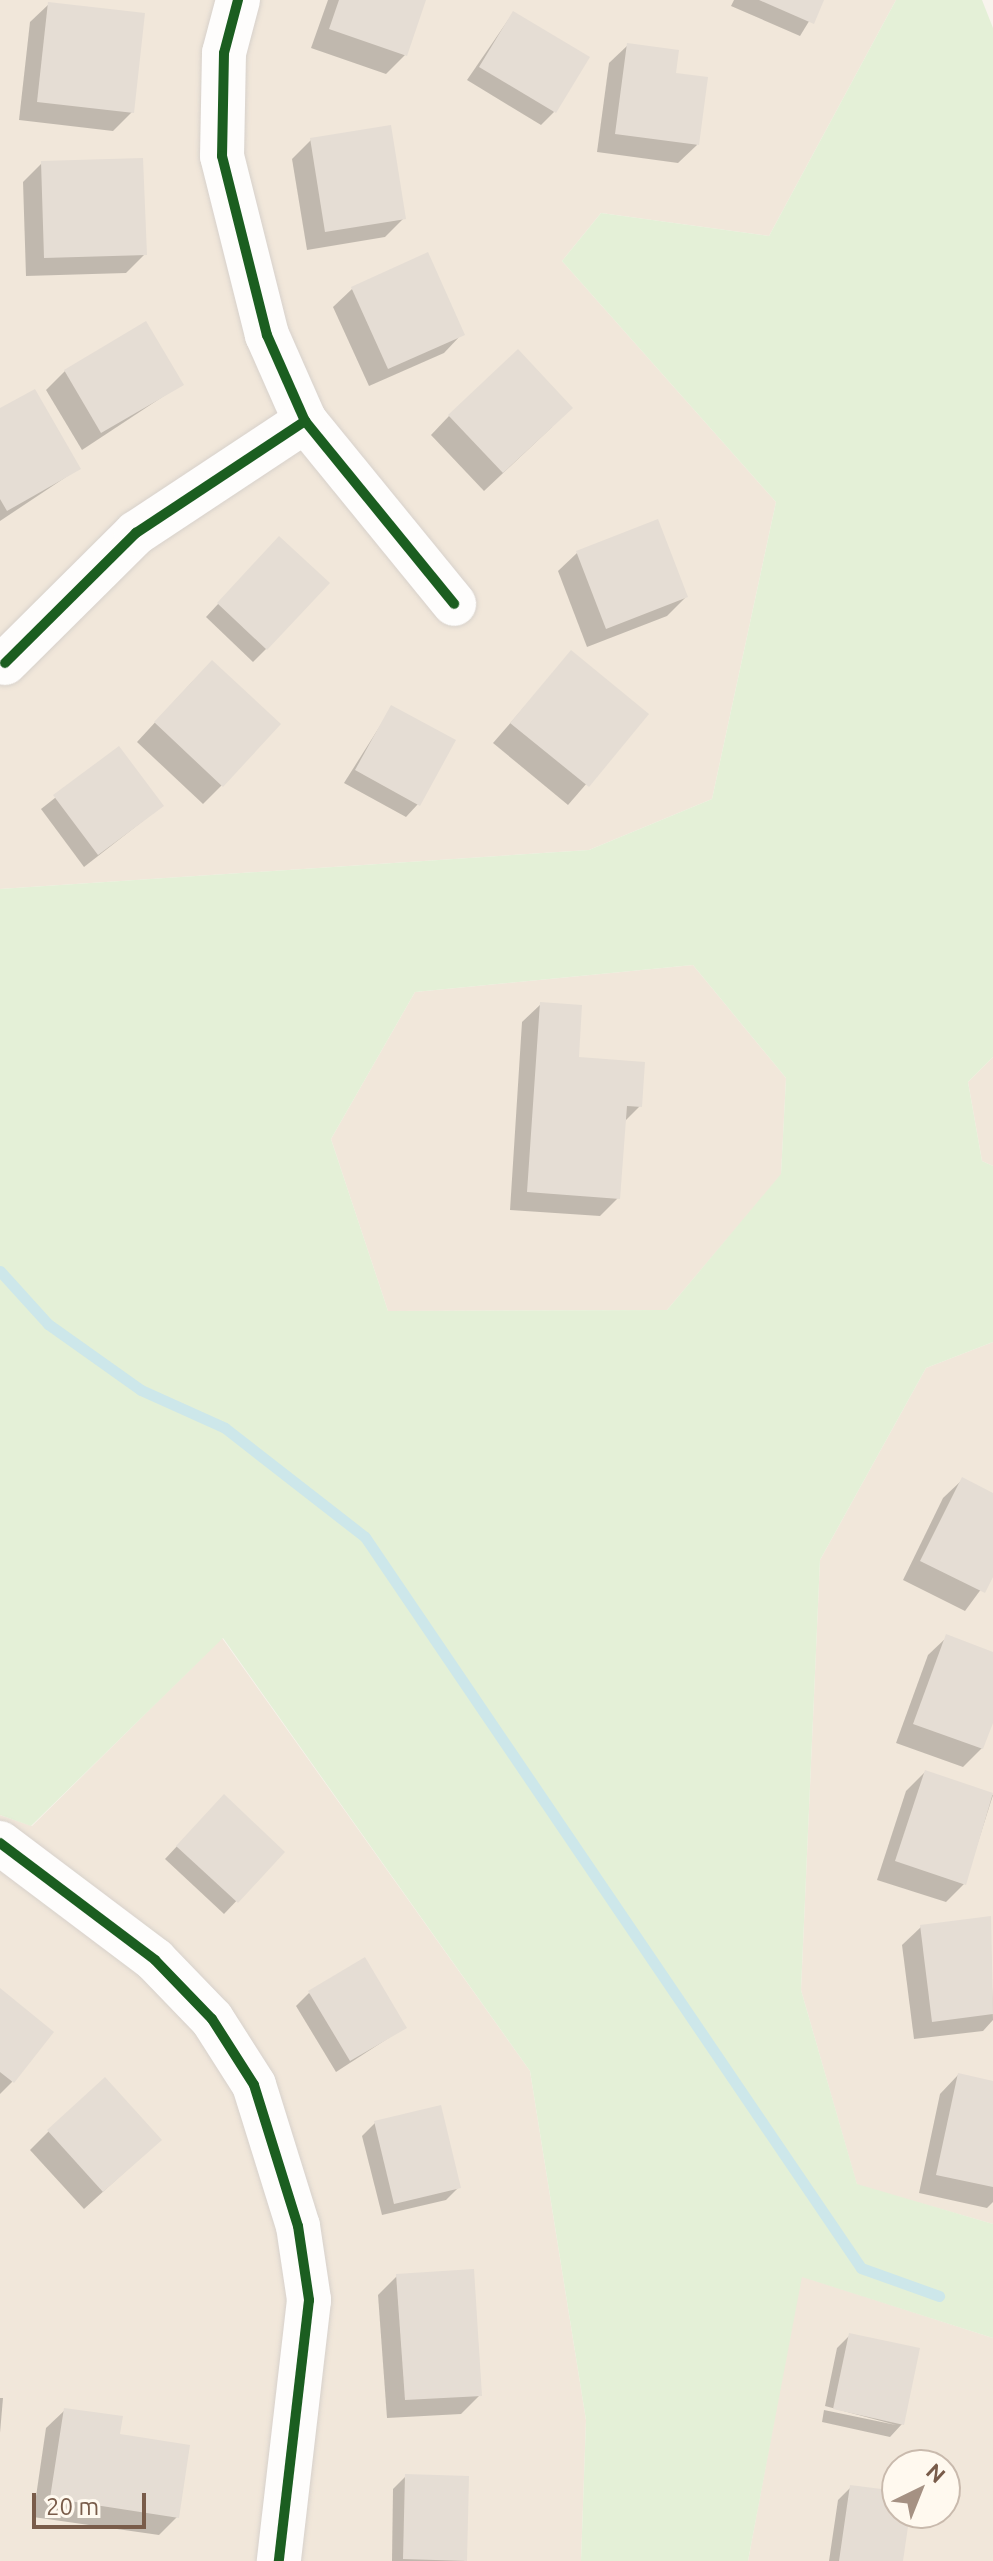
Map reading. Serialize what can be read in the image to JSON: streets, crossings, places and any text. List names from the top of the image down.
{
  "scale_bar": "20 m",
  "north": "top right"
}
